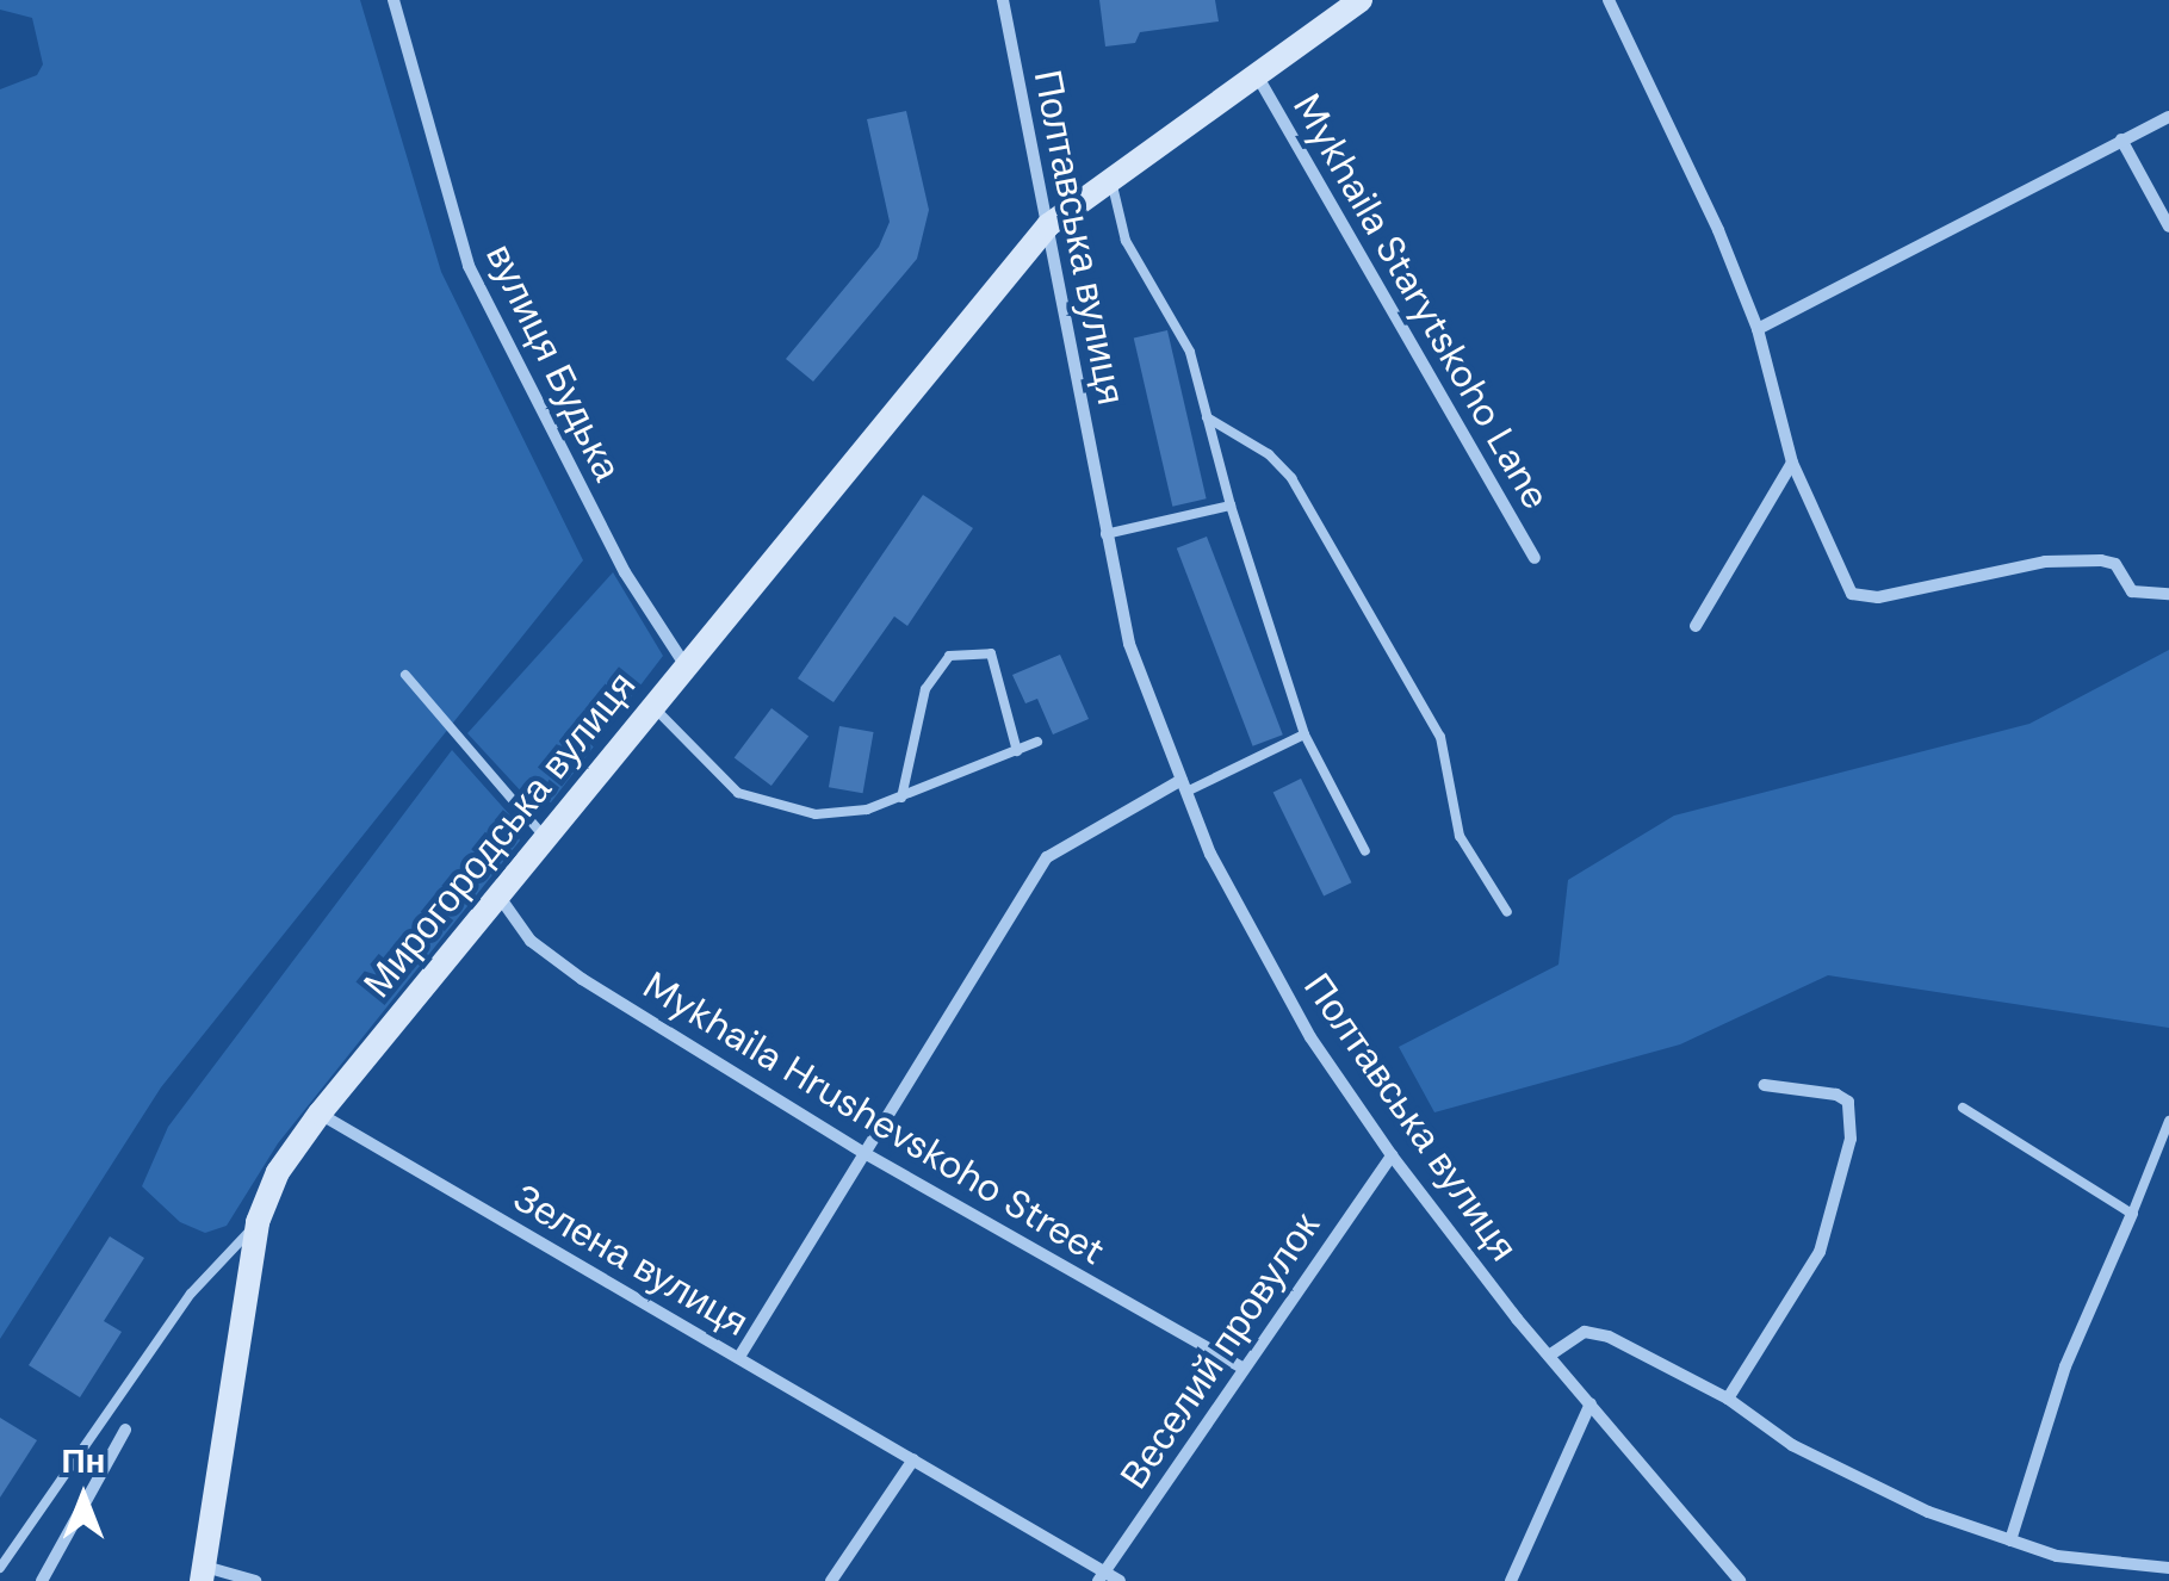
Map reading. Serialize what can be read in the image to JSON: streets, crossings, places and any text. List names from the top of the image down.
{
  "streets": {
    "street": [
      "Полтавська вулиця",
      "Mykhaila Starytskoho Lane",
      "вулиця Будька",
      "Мирогородська вулиця",
      "Mykhaila Hrushevskoho Street",
      "Зелена вулиця",
      "Веселий провулок"
    ]
  },
  "crossings": [
    ["Полтавська вулиця", "Мирогородська вулиця"],
    ["Полтавська вулиця", "Веселий провулок"],
    ["Mykhaila Starytskoho Lane", "Мирогородська вулиця"],
    ["вулиця Будька", "Мирогородська вулиця"],
    ["Мирогородська вулиця", "Mykhaila Hrushevskoho Street"],
    ["Мирогородська вулиця", "Зелена вулиця"],
    ["Mykhaila Hrushevskoho Street", "Веселий провулок"],
    ["Зелена вулиця", "Веселий провулок"]
  ],
  "north": "top"
}
